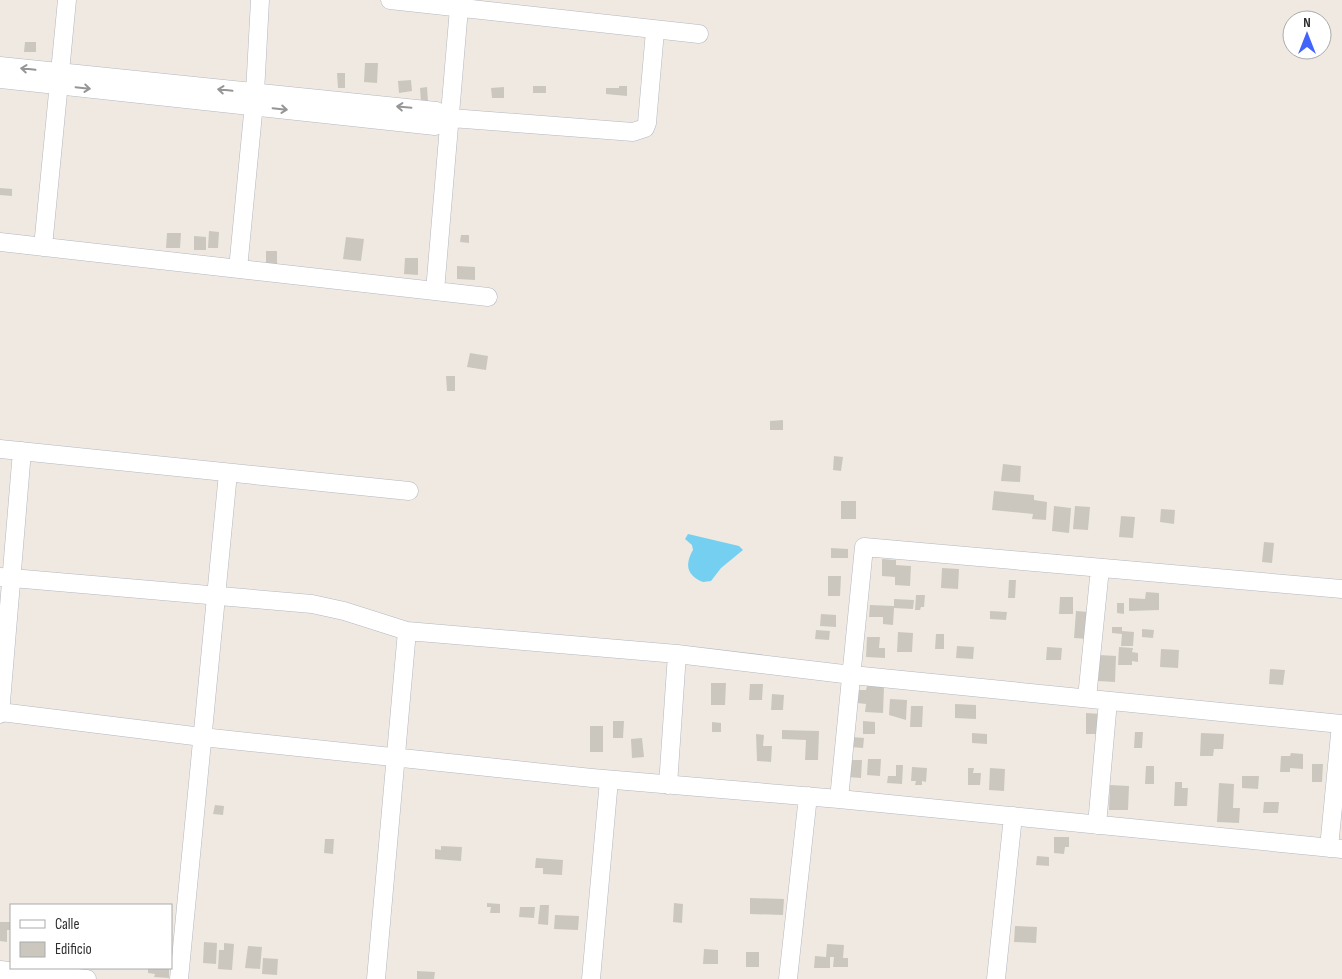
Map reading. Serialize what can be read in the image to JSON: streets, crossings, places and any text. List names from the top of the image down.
{
  "legend": ["Calle", "Edificio"],
  "north": "top"
}
